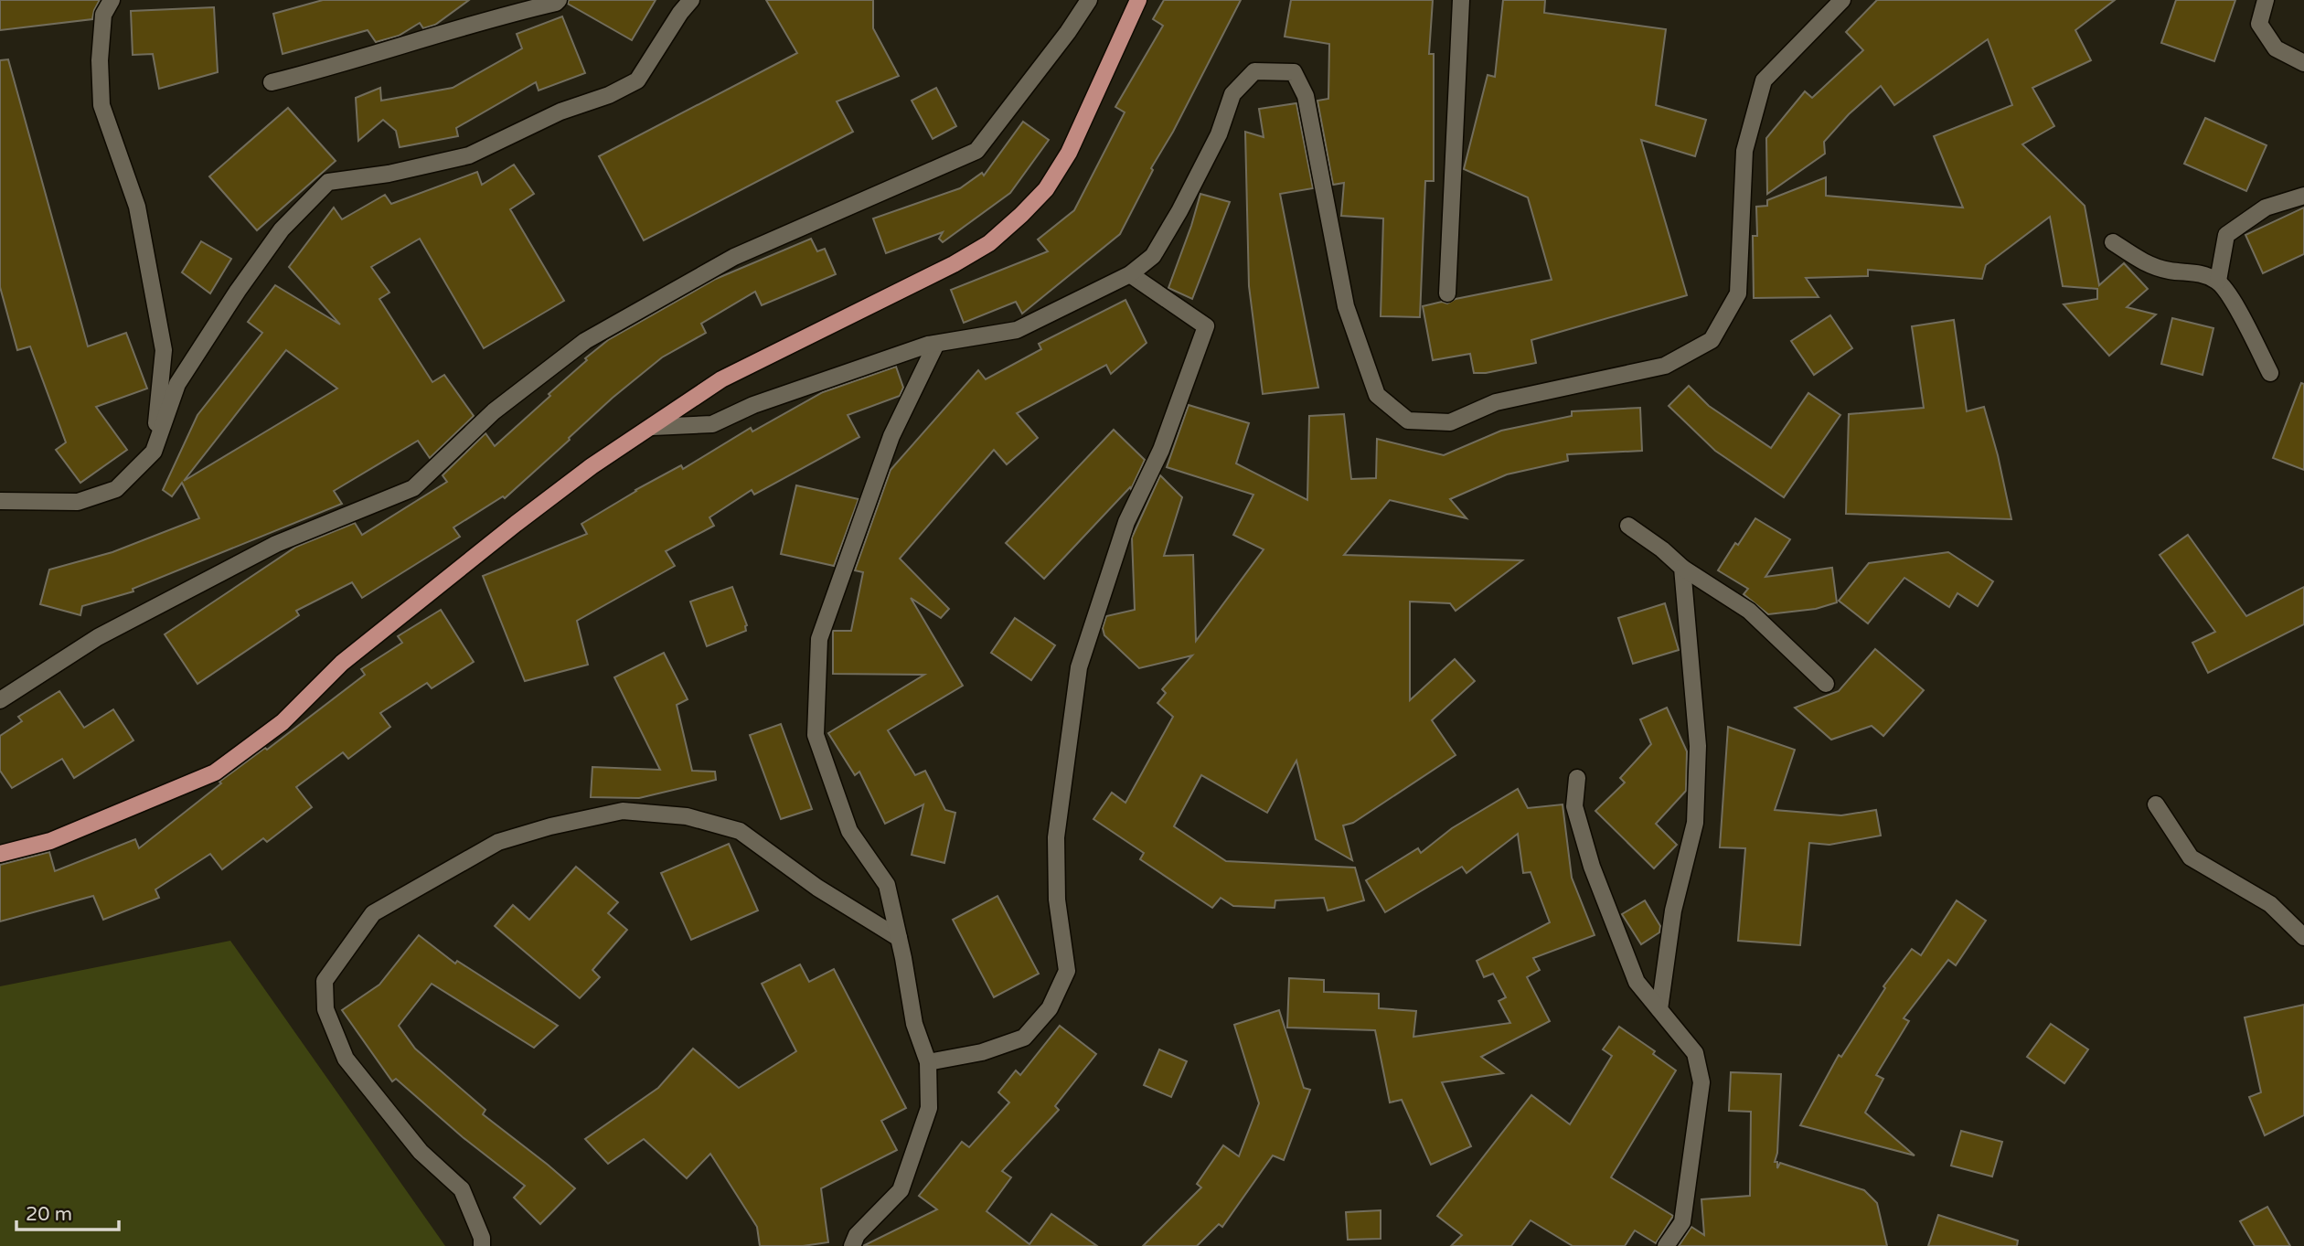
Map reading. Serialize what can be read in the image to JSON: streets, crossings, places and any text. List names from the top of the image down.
{
  "scale_bar": "20 m"
}
